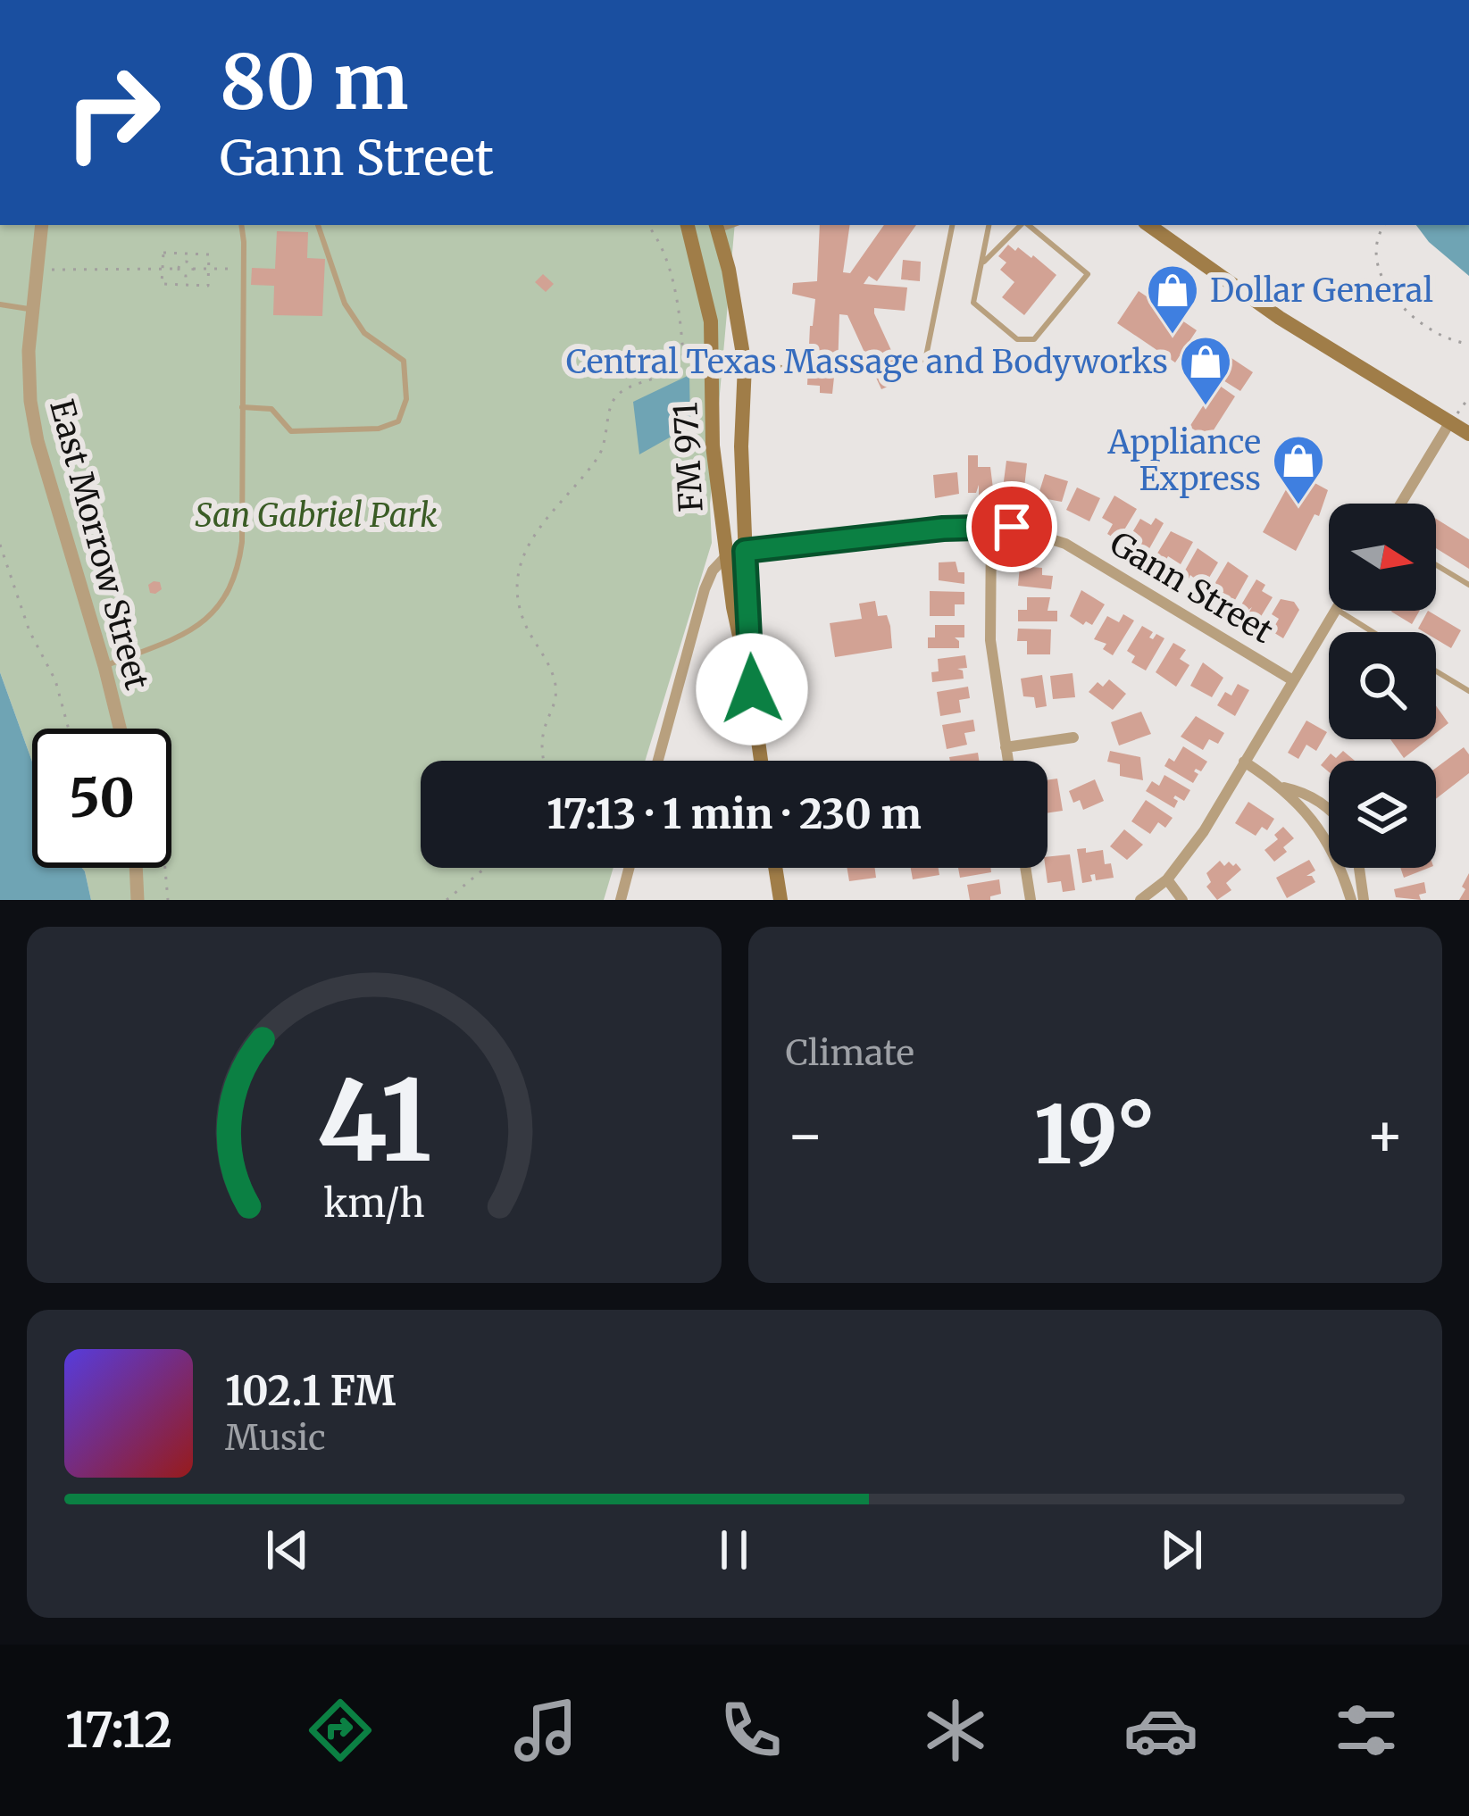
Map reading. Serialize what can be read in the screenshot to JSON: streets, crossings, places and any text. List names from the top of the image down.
{
  "streets": {
    "main road": ["FM 971"],
    "street": ["East Morrow Street", "Gann Street"]
  },
  "crossings": [
    ["FM 971", "Gann Street"]
  ],
  "parks": ["San Gabriel Park"],
  "places": {
    "shop": ["Dollar General", "Central Texas Massage and Bodyworks", "Appliance Express"]
  },
  "north": "right",
  "page": {
    "turn": ["80 m", "Gann Street"],
    "limit": "50",
    "trip": "17:13 · 1 min · 230 m",
    "tile": "Climate",
    "heat": ["−", "19°", "+"],
    "song": ["102.1 FM", "Music"],
    "tabs": "17:12",
    "gauge": ["41", "km/h"]
  }
}
